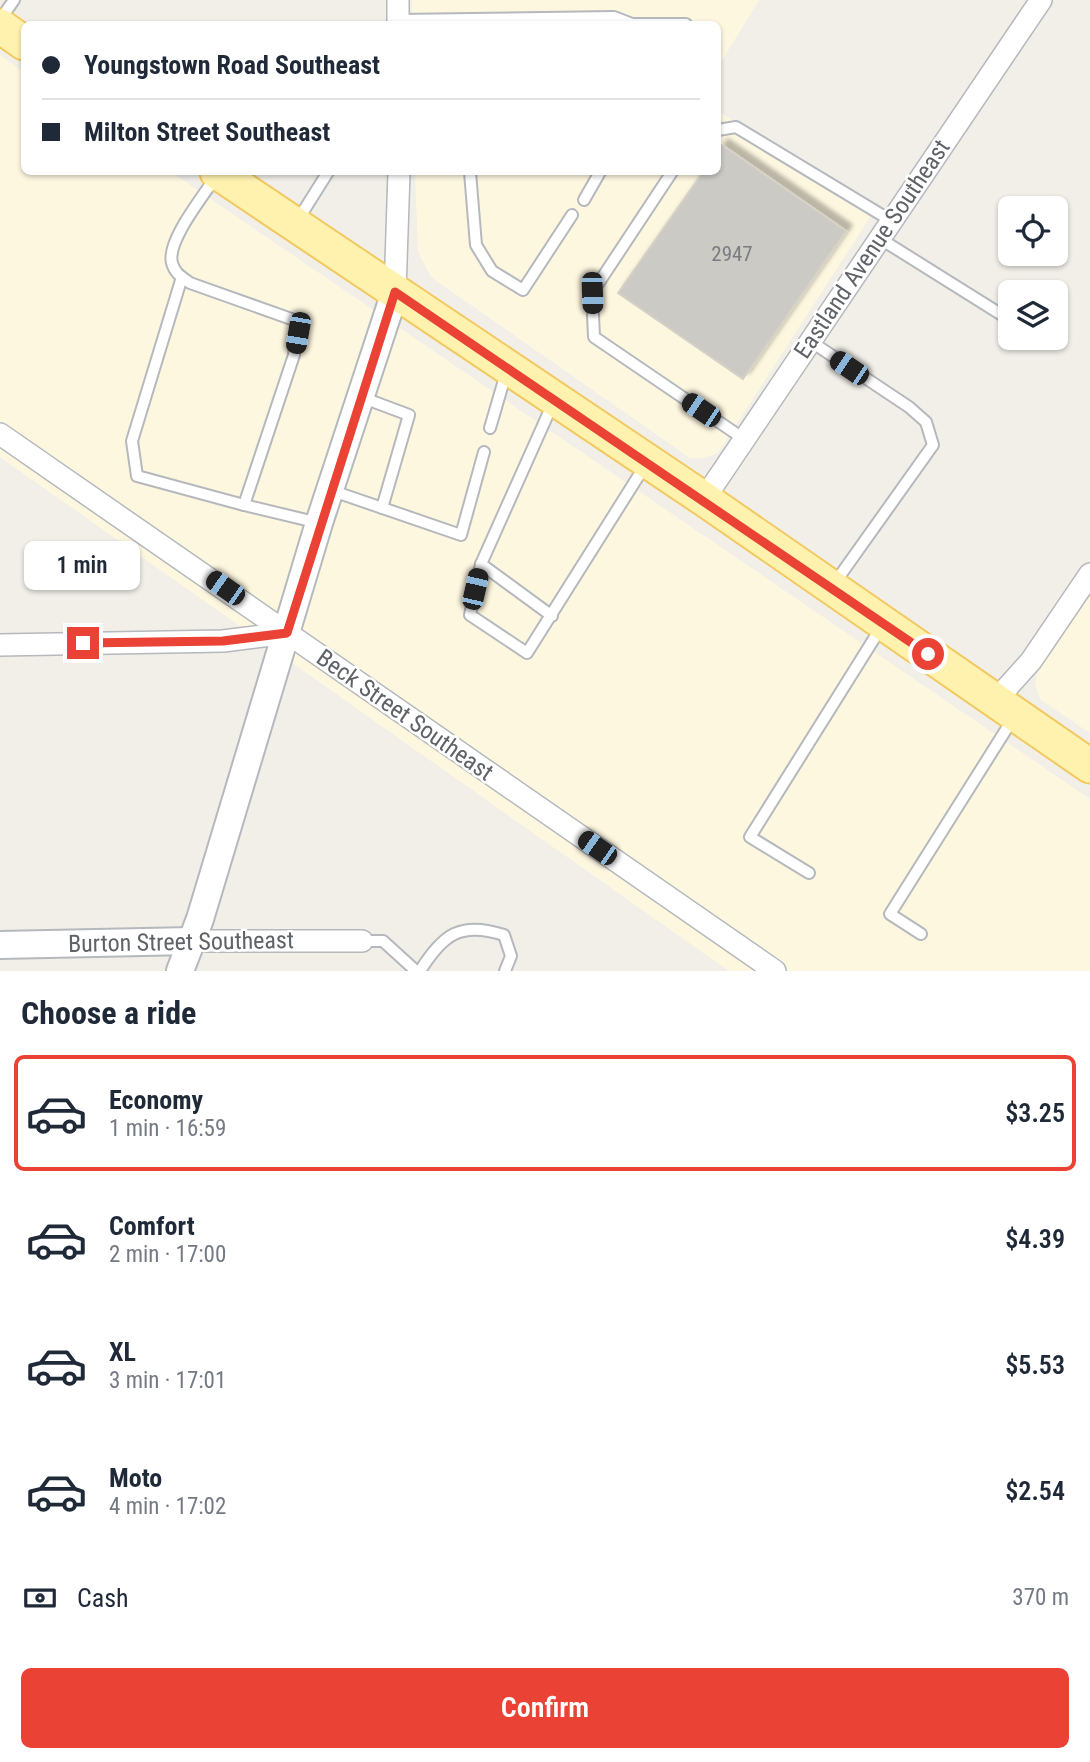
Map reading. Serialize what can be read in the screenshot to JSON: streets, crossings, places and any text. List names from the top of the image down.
{
  "streets": {
    "street": ["Eastland Avenue Southeast", "Beck Street Southeast", "Burton Street Southeast"]
  },
  "house_numbers": ["2947"],
  "page": {
    "banner": ["Youngstown Road Southeast", "Milton Street Southeast"],
    "bubble": "1 min",
    "heading": "Choose a ride",
    "list": [
      {
        "name": "Economy",
        "note": "1 min · 16:59",
        "value": "$3.25"
      },
      {
        "name": "Comfort",
        "note": "2 min · 17:00",
        "value": "$4.39"
      },
      {
        "name": "XL",
        "note": "3 min · 17:01",
        "value": "$5.53"
      },
      {
        "name": "Moto",
        "note": "4 min · 17:02",
        "value": "$2.54"
      }
    ],
    "pay": ["Cash", "370 m"],
    "buttons": "Confirm"
  }
}
